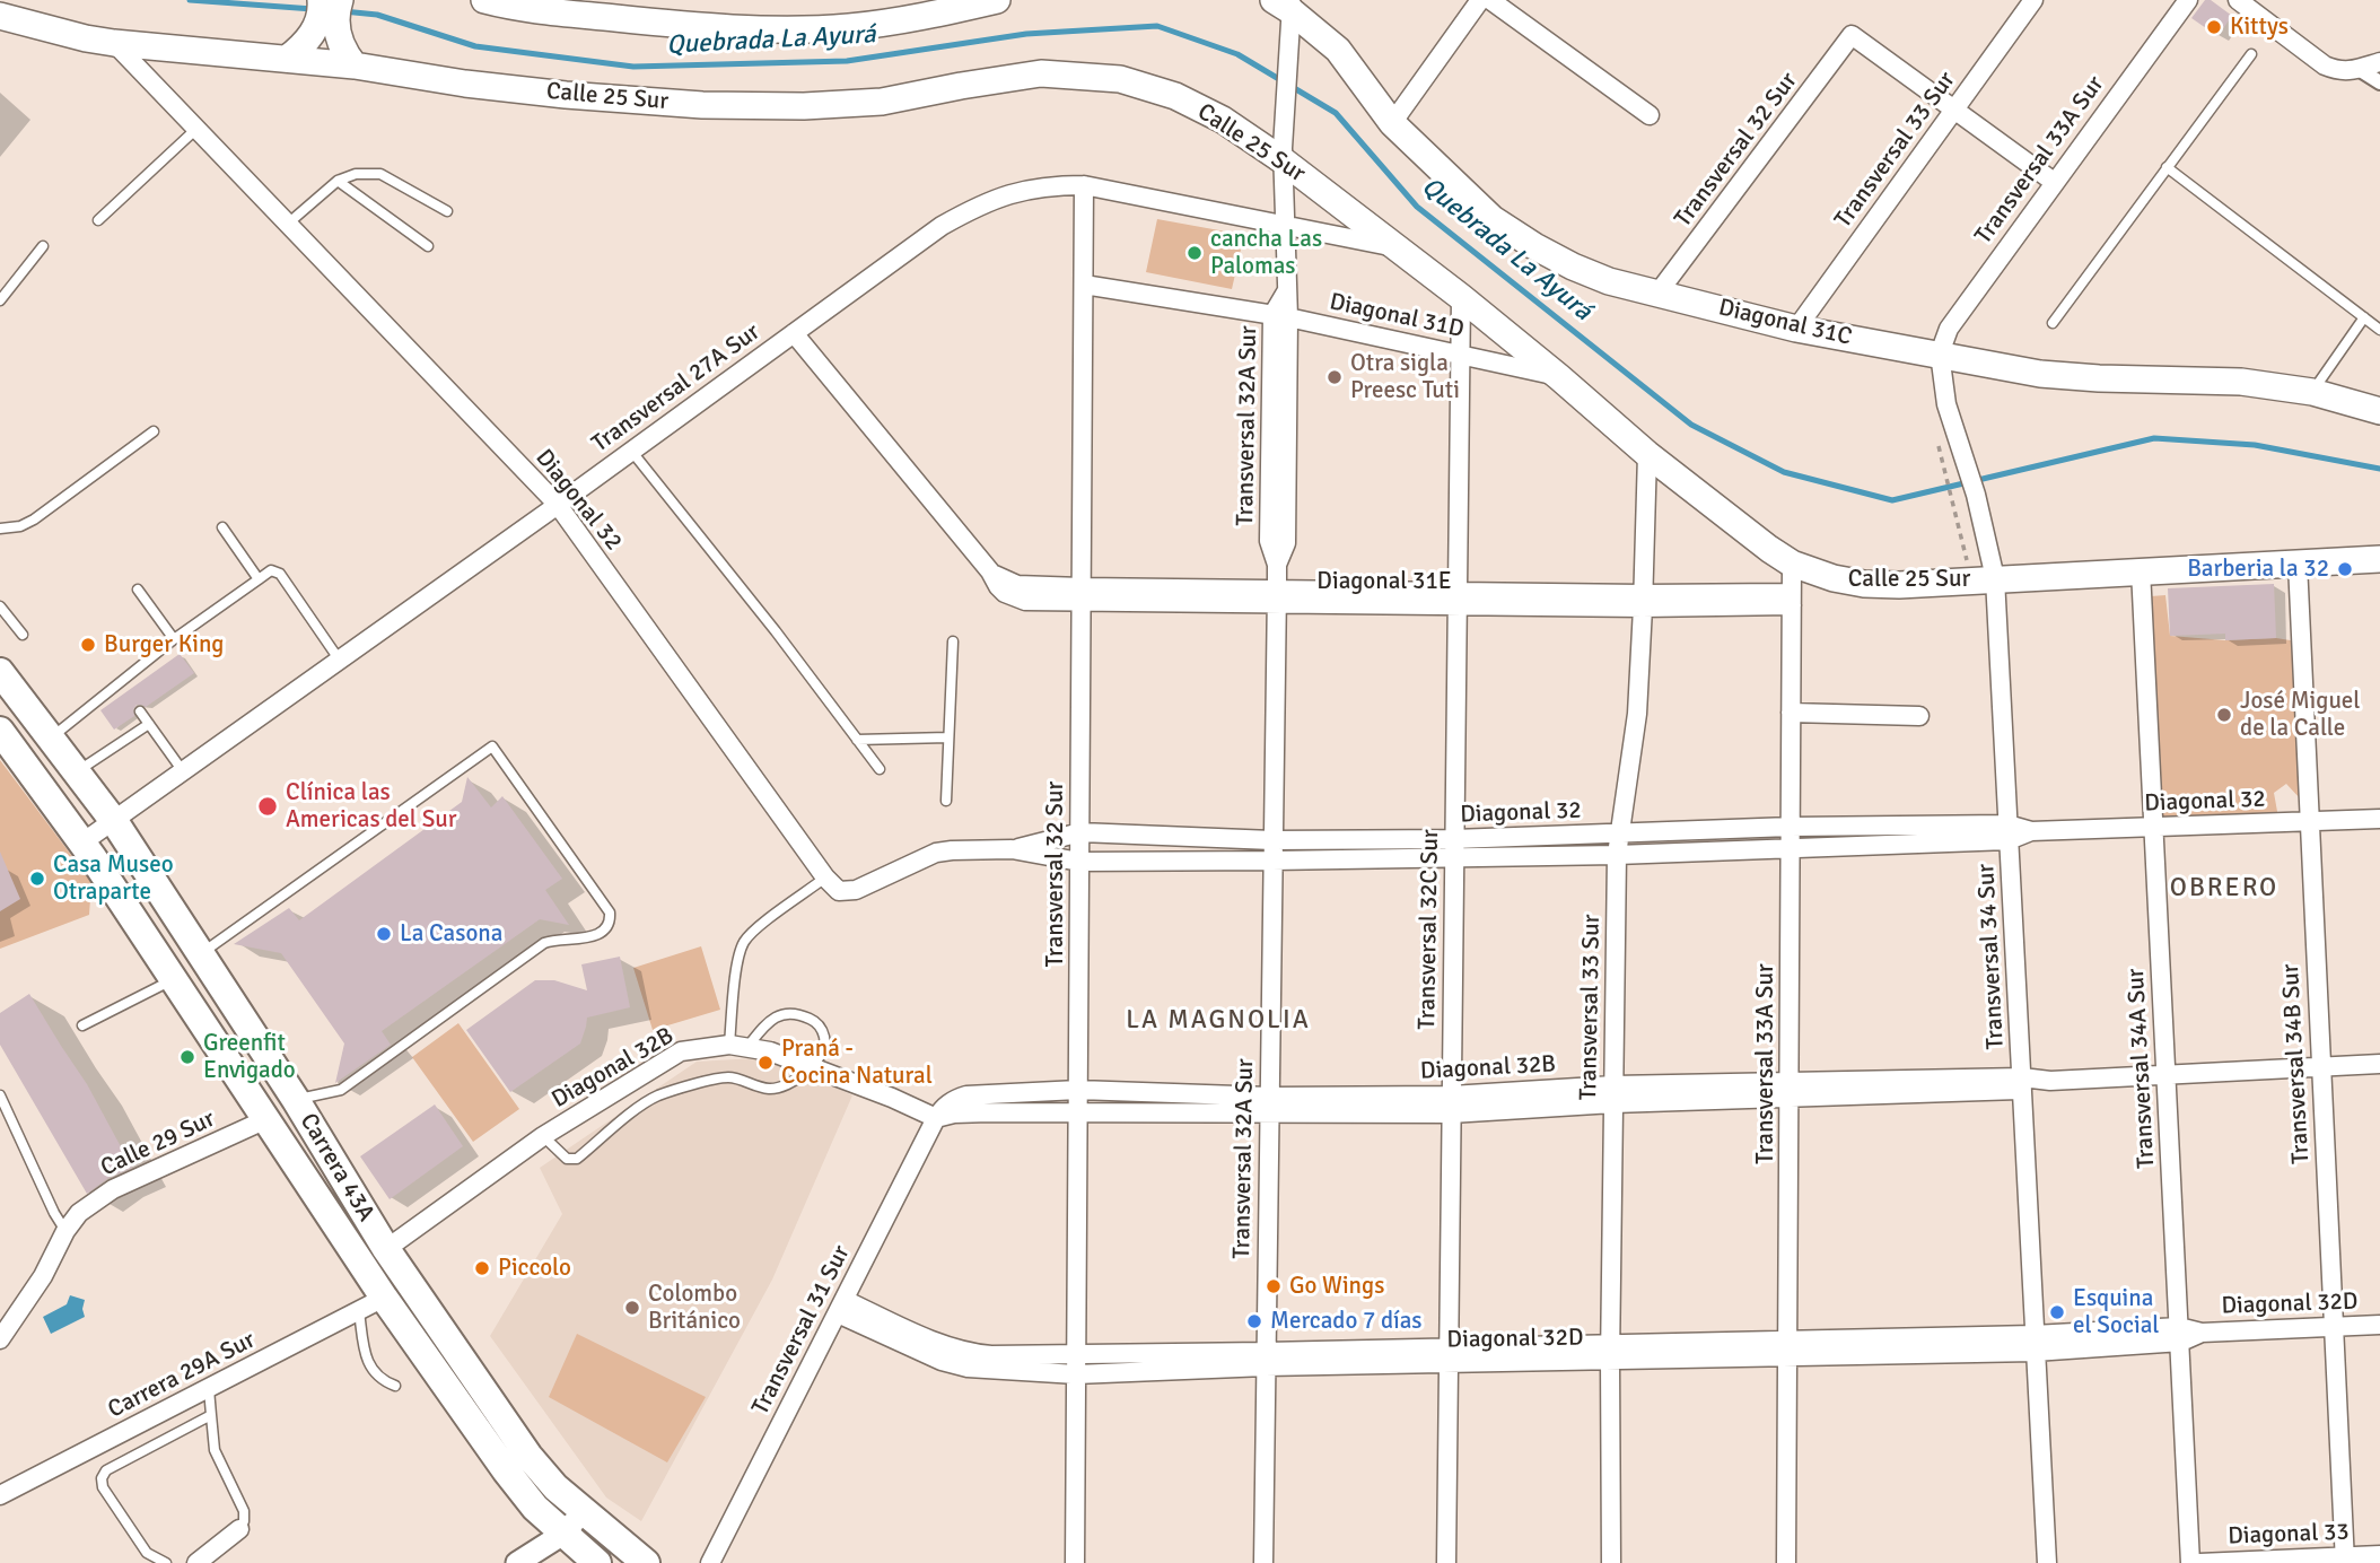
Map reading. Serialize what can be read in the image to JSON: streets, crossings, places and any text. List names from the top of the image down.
{
  "streets": {
    "main road": ["Calle 25 Sur", "Diagonal 31C", "Carrera 43A"],
    "street": [
      "Transversal 32 Sur",
      "Transversal 33 Sur",
      "Transversal 33A Sur",
      "Diagonal 31D",
      "Transversal 27A Sur",
      "Transversal 32A Sur",
      "Diagonal 32",
      "Diagonal 31E",
      "Transversal 32C Sur",
      "Transversal 34 Sur",
      "Transversal 34B Sur",
      "Diagonal 32B",
      "Transversal 34A Sur",
      "Calle 29 Sur",
      "Diagonal 32D",
      "Transversal 31 Sur",
      "Carrera 29A Sur",
      "Diagonal 33"
    ]
  },
  "crossings": [
    ["Calle 25 Sur", "Transversal 33 Sur"],
    ["Calle 25 Sur", "Transversal 33A Sur"],
    ["Calle 25 Sur", "Diagonal 31D"],
    ["Calle 25 Sur", "Transversal 32A Sur"],
    ["Calle 25 Sur", "Diagonal 32"],
    ["Calle 25 Sur", "Transversal 32C Sur"],
    ["Calle 25 Sur", "Transversal 34 Sur"],
    ["Calle 25 Sur", "Transversal 34B Sur"],
    ["Calle 25 Sur", "Transversal 34A Sur"],
    ["Transversal 32 Sur", "Transversal 33 Sur"],
    ["Transversal 32 Sur", "Diagonal 31D"],
    ["Transversal 32 Sur", "Diagonal 31C"],
    ["Transversal 32 Sur", "Transversal 27A Sur"],
    ["Transversal 32 Sur", "Diagonal 32"],
    ["Transversal 32 Sur", "Diagonal 31E"],
    ["Transversal 32 Sur", "Diagonal 32B"],
    ["Transversal 32 Sur", "Diagonal 32D"],
    ["Transversal 33 Sur", "Diagonal 31C"],
    ["Transversal 33 Sur", "Diagonal 32"],
    ["Transversal 33 Sur", "Diagonal 31E"],
    ["Transversal 33 Sur", "Diagonal 32B"],
    ["Transversal 33 Sur", "Diagonal 32D"],
    ["Transversal 33A Sur", "Diagonal 31C"],
    ["Transversal 33A Sur", "Diagonal 32"],
    ["Transversal 33A Sur", "Diagonal 31E"],
    ["Transversal 33A Sur", "Transversal 34 Sur"],
    ["Transversal 33A Sur", "Diagonal 32B"],
    ["Transversal 33A Sur", "Diagonal 32D"],
    ["Diagonal 31D", "Transversal 32A Sur"],
    ["Diagonal 31D", "Transversal 32C Sur"],
    ["Diagonal 31C", "Transversal 32A Sur"],
    ["Diagonal 31C", "Transversal 34 Sur"],
    ["Transversal 27A Sur", "Diagonal 32"],
    ["Transversal 27A Sur", "Diagonal 31E"],
    ["Transversal 27A Sur", "Carrera 43A"],
    ["Transversal 32A Sur", "Diagonal 32"],
    ["Transversal 32A Sur", "Diagonal 31E"],
    ["Transversal 32A Sur", "Diagonal 32B"],
    ["Transversal 32A Sur", "Diagonal 32D"],
    ["Diagonal 32", "Transversal 32C Sur"],
    ["Diagonal 32", "Transversal 34 Sur"],
    ["Diagonal 32", "Transversal 34B Sur"],
    ["Diagonal 32", "Transversal 34A Sur"],
    ["Diagonal 31E", "Transversal 32C Sur"],
    ["Transversal 32C Sur", "Diagonal 32B"],
    ["Transversal 32C Sur", "Diagonal 32D"],
    ["Transversal 34 Sur", "Diagonal 32B"],
    ["Transversal 34 Sur", "Diagonal 32D"],
    ["Transversal 34B Sur", "Diagonal 32B"],
    ["Transversal 34B Sur", "Diagonal 32D"],
    ["Transversal 34B Sur", "Diagonal 33"],
    ["Diagonal 32B", "Transversal 34A Sur"],
    ["Diagonal 32B", "Carrera 43A"],
    ["Diagonal 32B", "Transversal 31 Sur"],
    ["Transversal 34A Sur", "Diagonal 32D"],
    ["Calle 29 Sur", "Carrera 43A"],
    ["Carrera 43A", "Carrera 29A Sur"],
    ["Diagonal 32D", "Transversal 31 Sur"]
  ],
  "districts": ["OBRERO", "LA MAGNOLIA"],
  "water": ["Quebrada La Ayurá"],
  "places": [
    "Kittys",
    "cancha Las Palomas",
    "Otra sigla Preesc Tuti",
    "Barberia la 32",
    "Burger King",
    "José Miguel de la Calle",
    "Clínica las Americas del Sur",
    "Casa Museo Otraparte",
    "La Casona",
    "Greenfit Envigado",
    "Praná - Cocina Natural",
    "Piccolo",
    "Go Wings",
    "Colombo Británico",
    "Esquina el Social",
    "Mercado 7 días"
  ]
}
